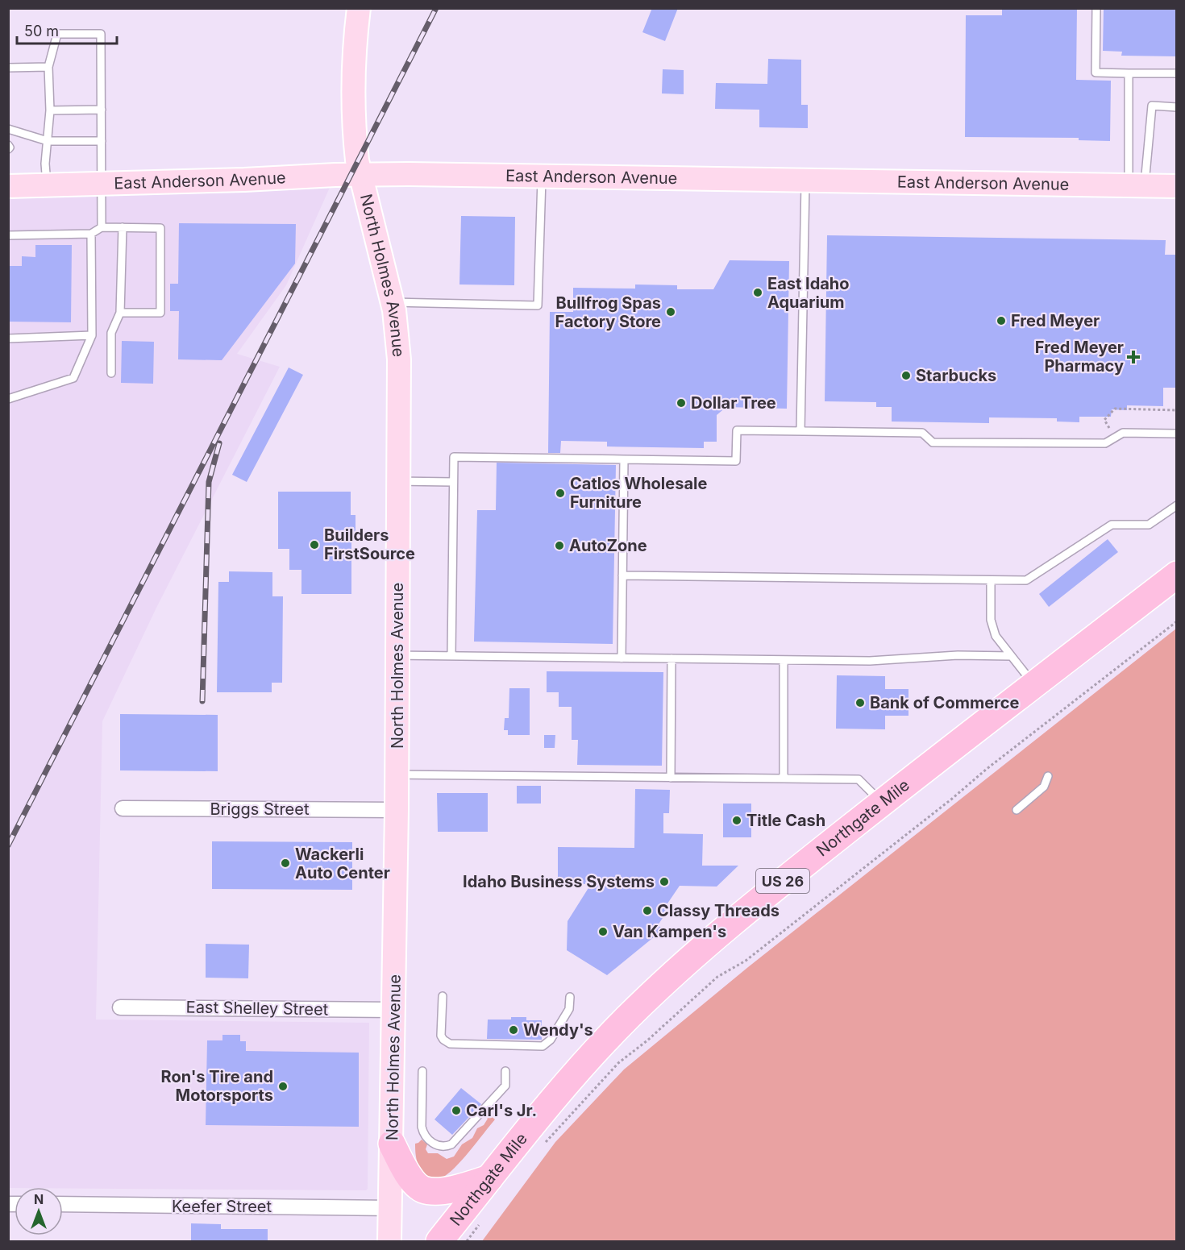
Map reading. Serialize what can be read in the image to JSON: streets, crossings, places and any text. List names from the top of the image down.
{
  "streets": {
    "highway": ["Northgate Mile", "US 26"],
    "main road": ["East Anderson Avenue", "North Holmes Avenue"],
    "street": ["Briggs Street", "East Shelley Street", "Keefer Street"]
  },
  "crossings": [
    ["East Anderson Avenue", "North Holmes Avenue"],
    ["North Holmes Avenue", "Briggs Street"],
    ["North Holmes Avenue", "East Shelley Street"],
    ["North Holmes Avenue", "Keefer Street"]
  ],
  "places": {
    "other": [
      "East Idaho Aquarium",
      "Bullfrog Spas Factory Store",
      "Fred Meyer",
      "Starbucks",
      "Dollar Tree",
      "Catlos Wholesale Furniture",
      "Builders FirstSource",
      "AutoZone",
      "Bank of Commerce",
      "Title Cash",
      "Wackerli Auto Center",
      "Idaho Business Systems",
      "Classy Threads",
      "Van Kampen's",
      "Wendy's",
      "Ron's Tire and Motorsports",
      "Carl's Jr."
    ],
    "health": ["Fred Meyer Pharmacy"]
  },
  "scale_bar": "50 m",
  "north": "top"
}
